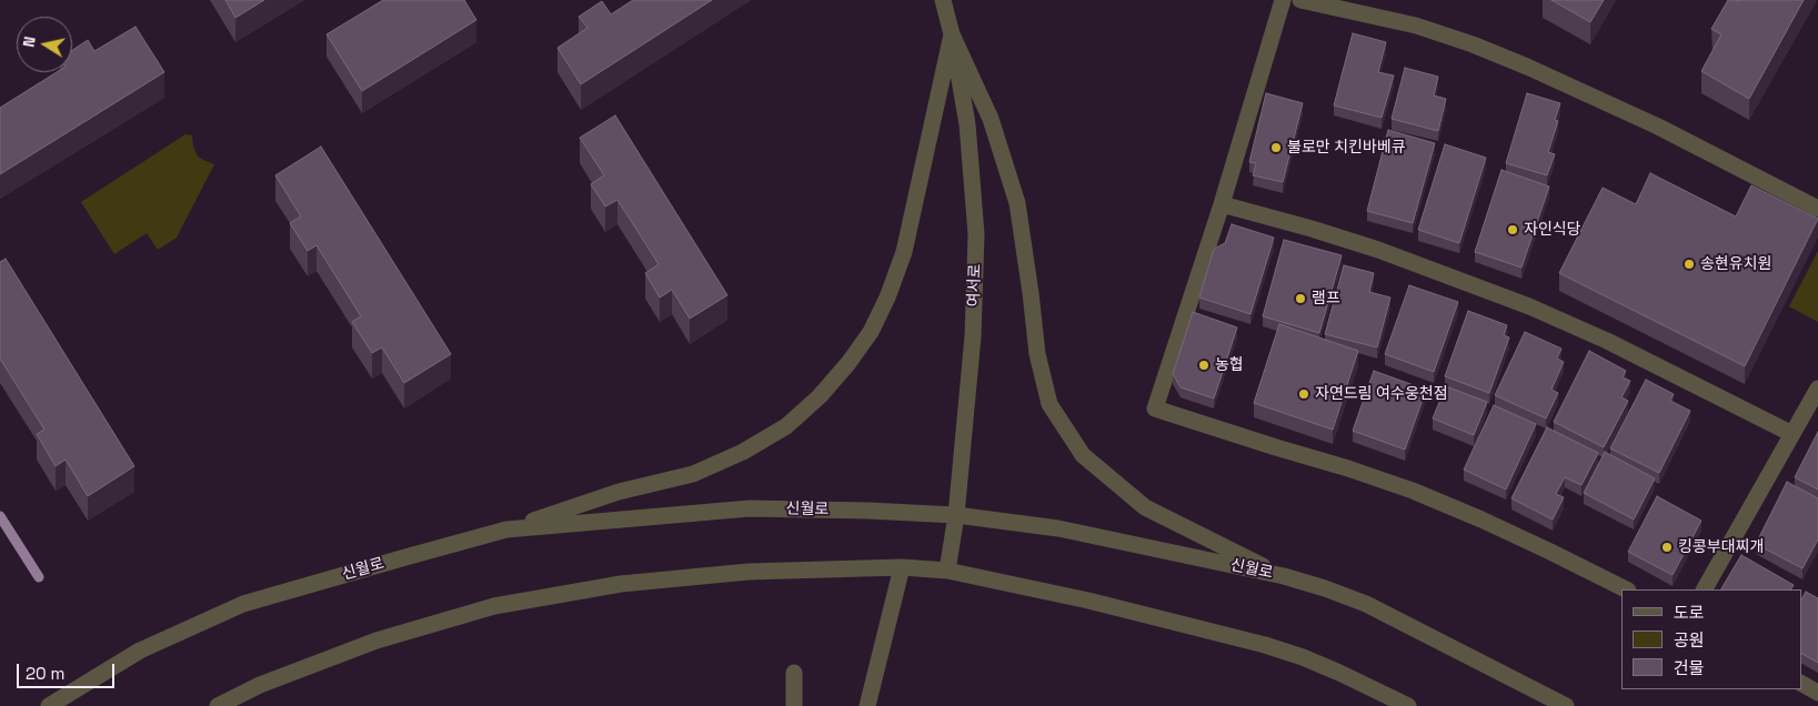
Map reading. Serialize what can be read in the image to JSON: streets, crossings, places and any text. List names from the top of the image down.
{
  "streets": {
    "street": ["여서로", "신월로"]
  },
  "crossings": [
    ["여서로", "신월로"]
  ],
  "places": [
    "불로만 치킨바베큐",
    "자인식당",
    "송현유치원",
    "램프",
    "농협",
    "자연드림 여수웅천점",
    "킹콩부대찌개"
  ],
  "legend": ["도로", "공원", "건물"],
  "scale_bar": "20 m",
  "north": "left"
}
